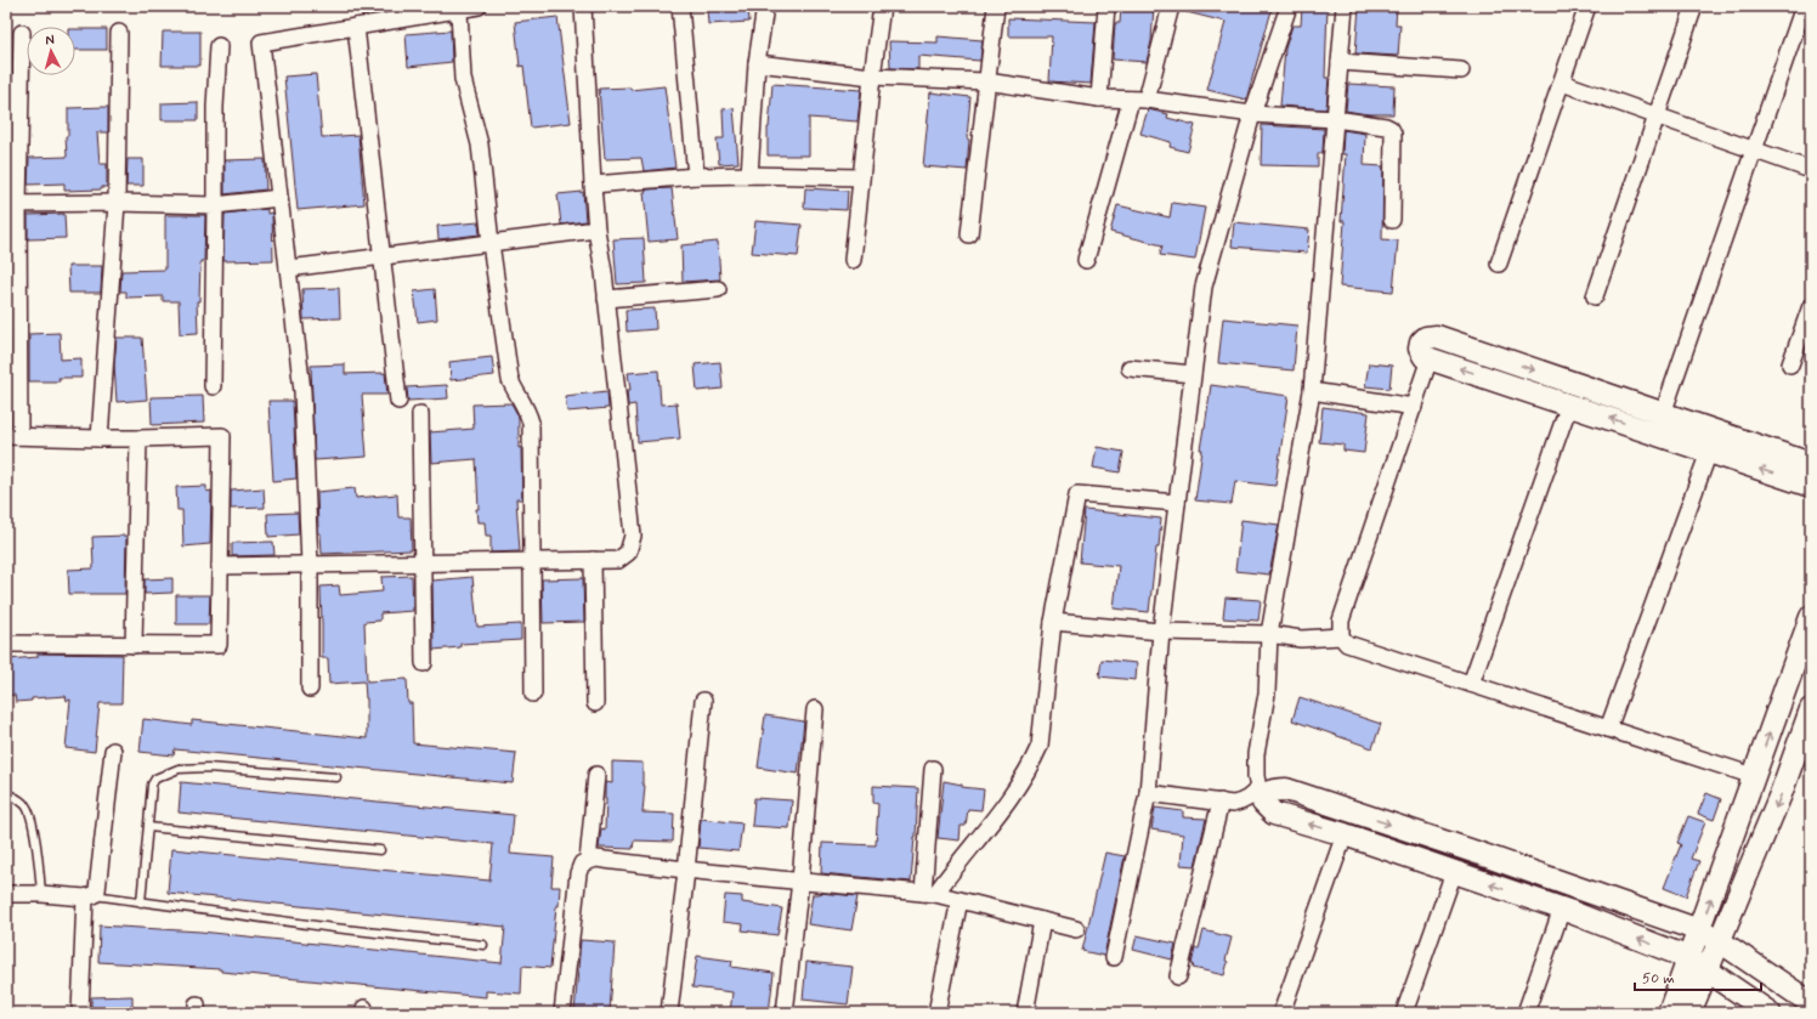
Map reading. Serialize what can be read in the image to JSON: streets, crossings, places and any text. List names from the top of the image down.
{
  "scale_bar": "50 m",
  "north": "top"
}
